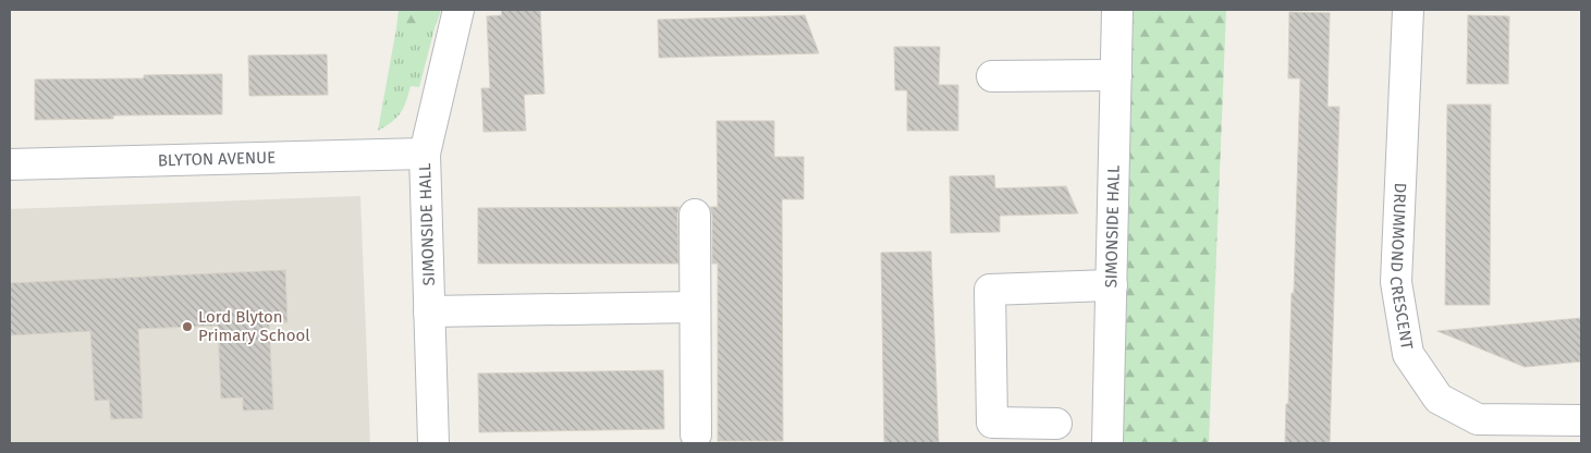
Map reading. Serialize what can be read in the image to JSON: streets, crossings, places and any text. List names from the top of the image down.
{
  "streets": {
    "street": ["BLYTON AVENUE", "SIMONSIDE HALL", "DRUMMOND CRESCENT"]
  },
  "crossings": [
    ["BLYTON AVENUE", "SIMONSIDE HALL"]
  ],
  "places": ["Lord Blyton Primary School"]
}
